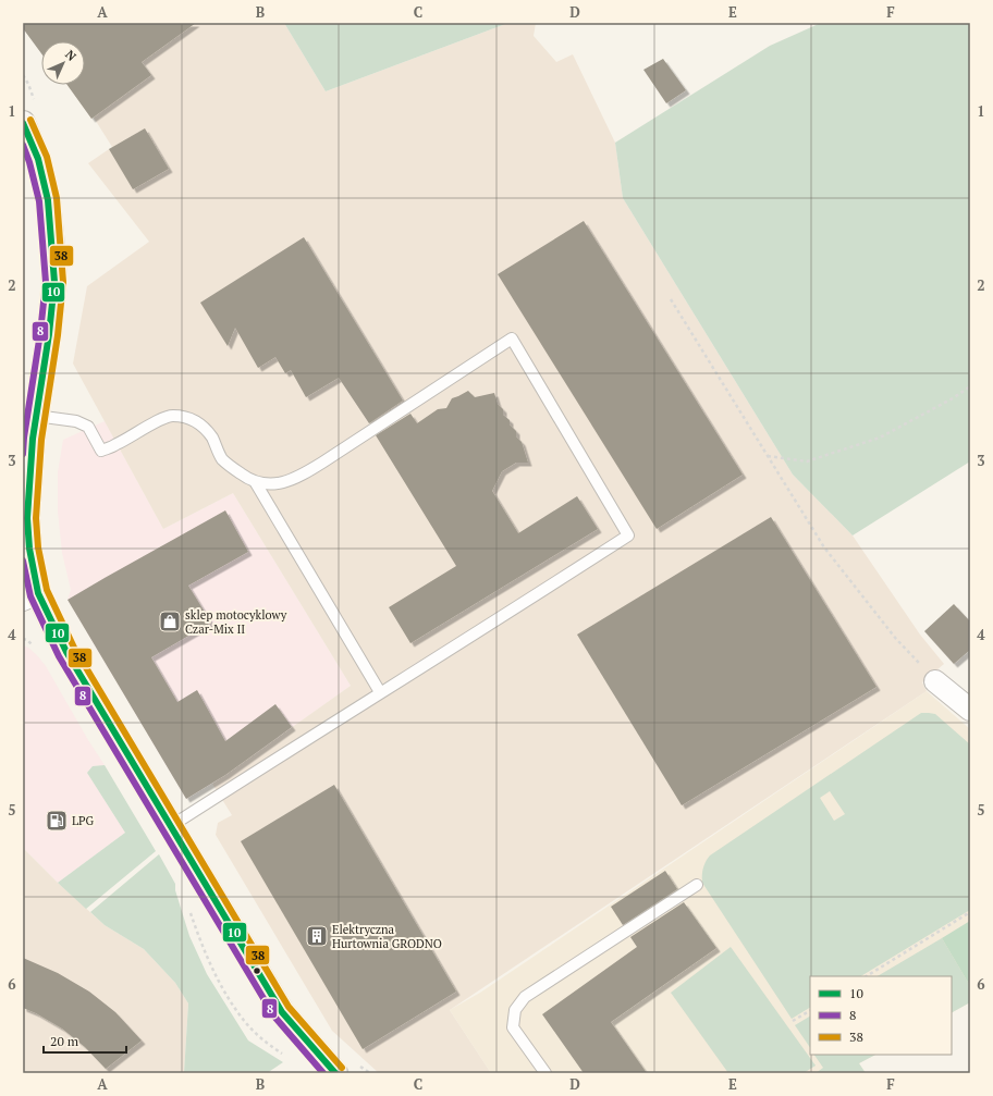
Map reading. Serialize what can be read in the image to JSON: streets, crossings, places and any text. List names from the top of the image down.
{
  "places": {
    "shop": ["sklep motocyklowy Czar-Mix II"],
    "fuel station": ["LPG"],
    "building": ["Elektryczna Hurtownia GRODNO"]
  },
  "lines": ["transit line 38", "transit line 10", "transit line 8"],
  "legend": ["10", "8", "38"],
  "scale_bar": "20 m",
  "north": "top right",
  "grid": {
    "columns": [
      "A",
      "B",
      "C",
      "D",
      "E",
      "F"
    ],
    "rows": [
      "1",
      "2",
      "3",
      "4",
      "5",
      "6"
    ]
  }
}
